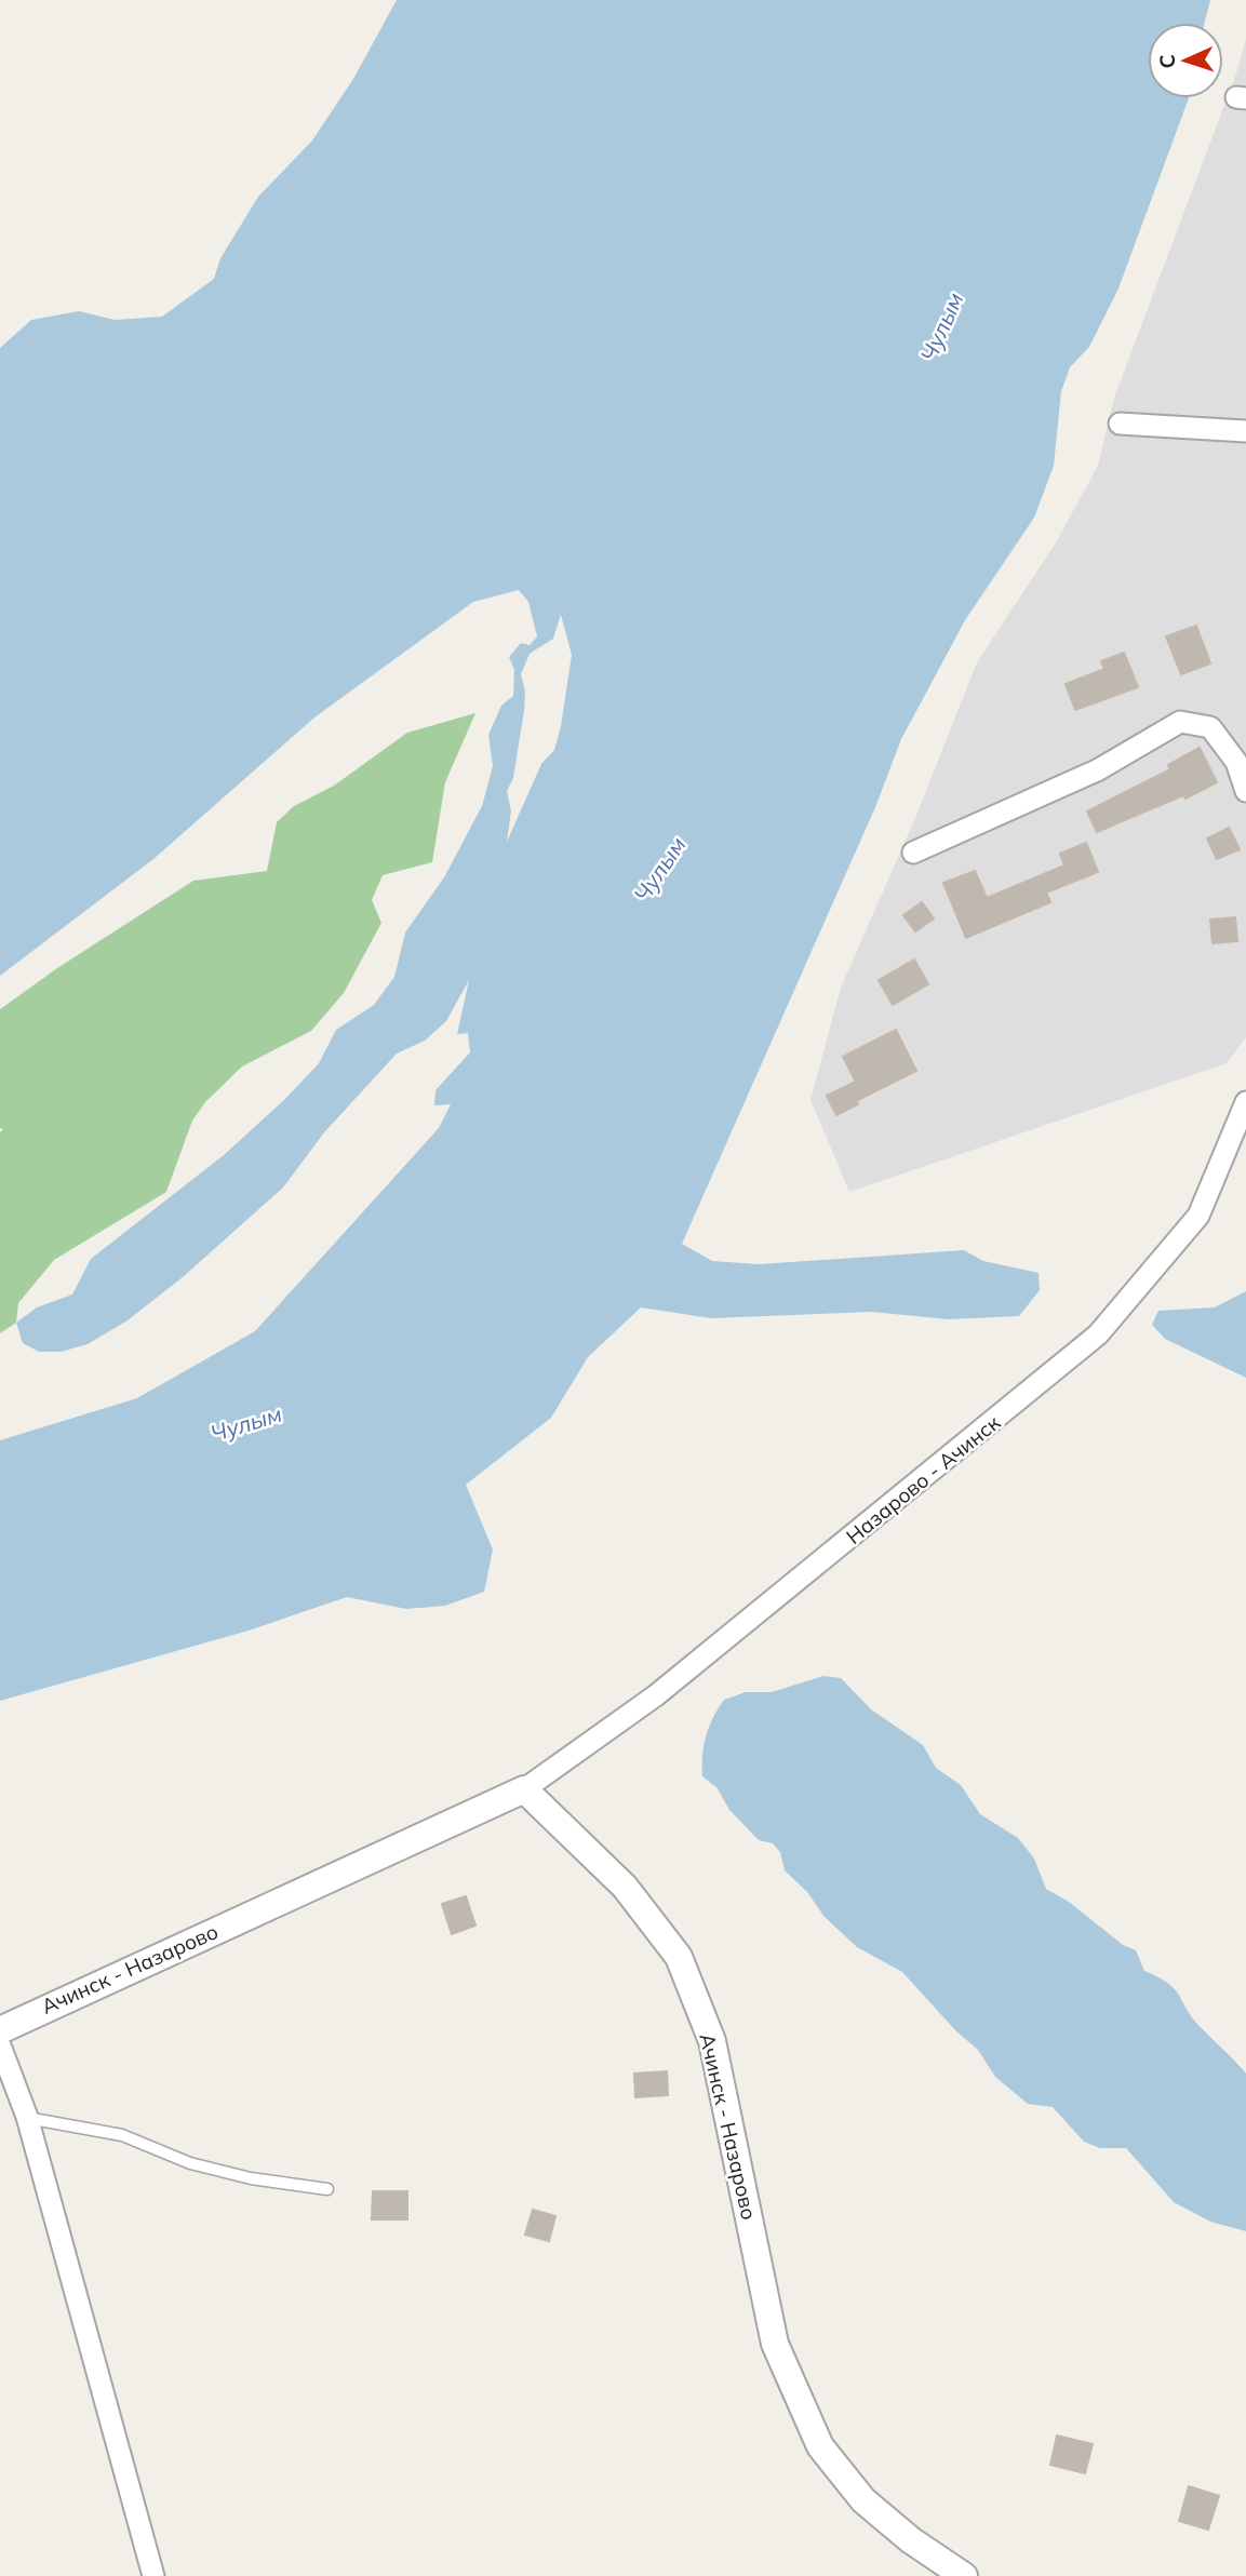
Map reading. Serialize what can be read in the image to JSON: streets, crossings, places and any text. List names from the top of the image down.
{
  "streets": {
    "street": ["Назарово - Ачинск", "Ачинск - Назарово"]
  },
  "crossings": [
    ["Назарово - Ачинск", "Ачинск - Назарово"]
  ],
  "water": ["Чулым"],
  "north": "left"
}
